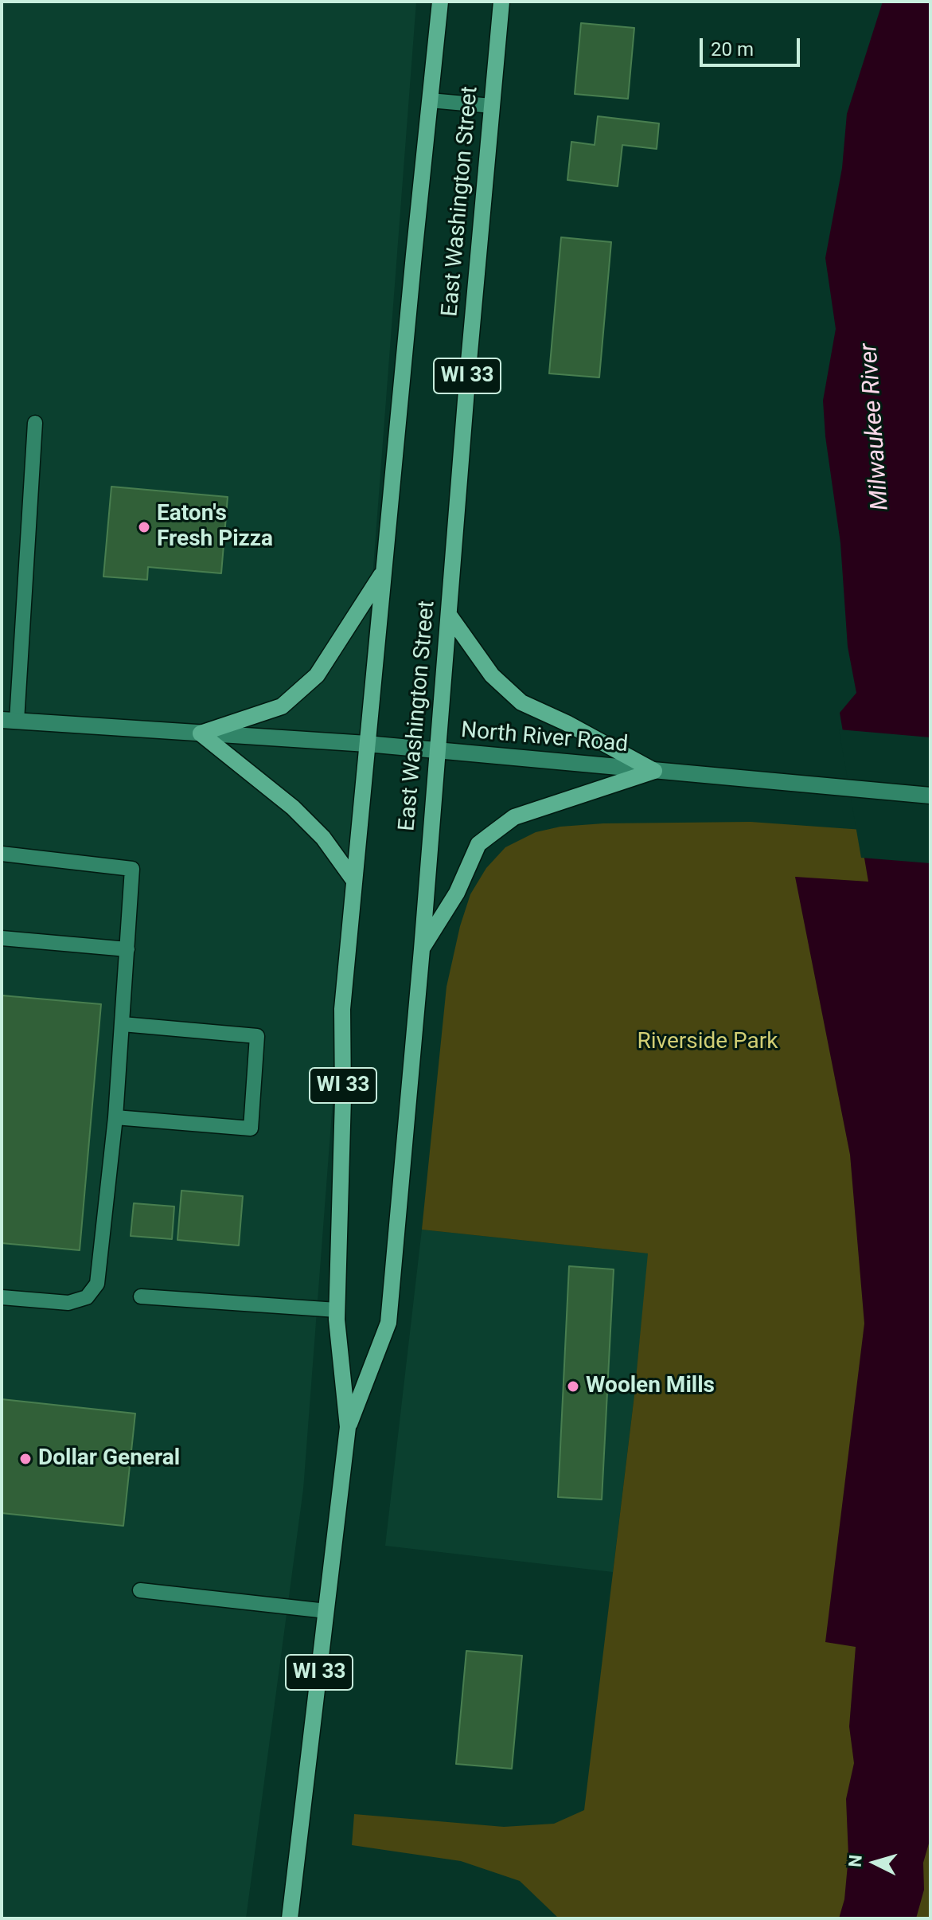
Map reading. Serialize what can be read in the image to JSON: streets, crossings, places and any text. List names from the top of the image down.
{
  "streets": {
    "main road": ["East Washington Street", "WI 33"],
    "street": ["North River Road"]
  },
  "crossings": [
    ["East Washington Street", "North River Road"]
  ],
  "water": ["Milwaukee River"],
  "parks": ["Riverside Park"],
  "places": ["Eaton's Fresh Pizza", "Woolen Mills", "Dollar General"],
  "scale_bar": "20 m",
  "north": "left"
}
